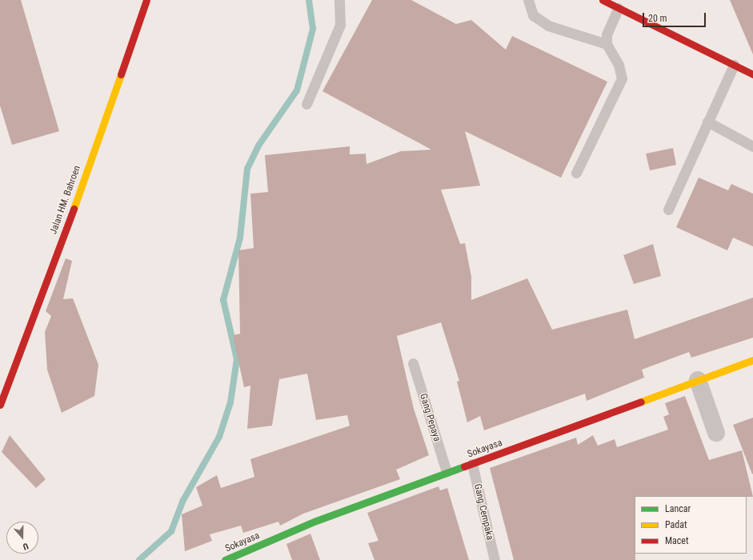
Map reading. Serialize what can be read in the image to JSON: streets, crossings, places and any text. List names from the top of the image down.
{
  "streets": {
    "street": ["Jalan HM. Bahroen", "Sokayasa"],
    "lane": ["Gang Pepaya", "Gang Cempaka"]
  },
  "crossings": [
    ["Gang Pepaya", "Sokayasa"],
    ["Sokayasa", "Gang Cempaka"]
  ],
  "legend": ["Lancar", "Padat", "Macet"],
  "scale_bar": "20 m",
  "north": "bottom"
}
